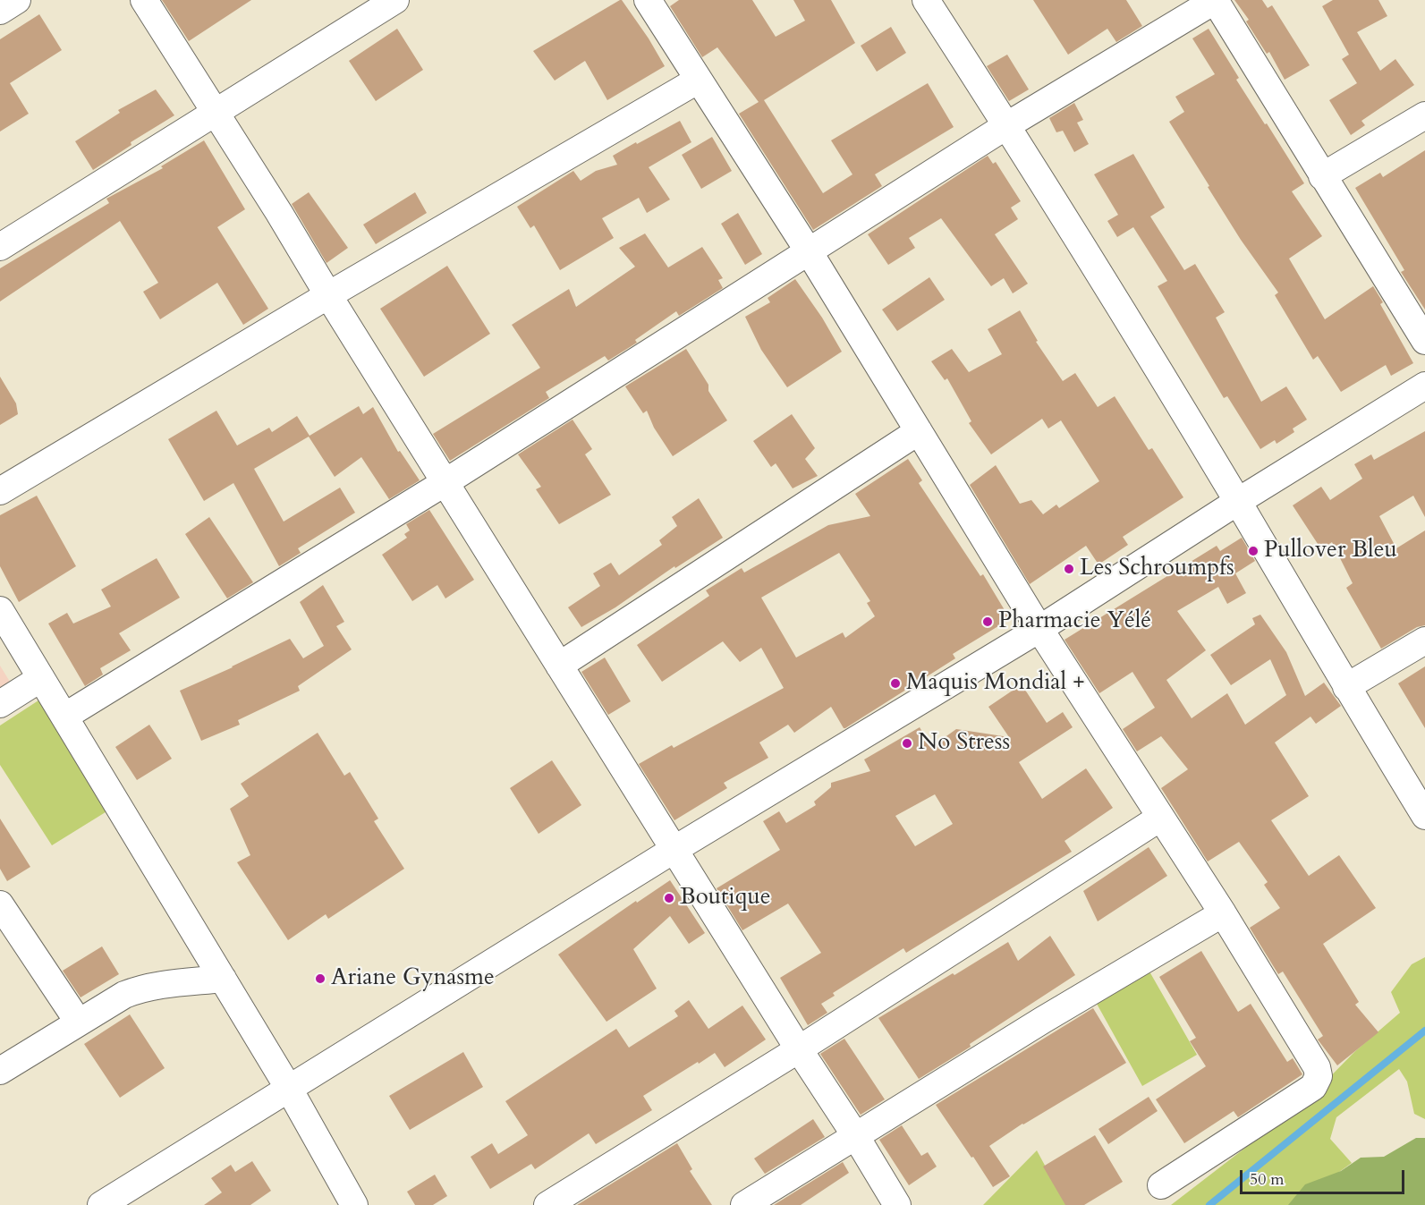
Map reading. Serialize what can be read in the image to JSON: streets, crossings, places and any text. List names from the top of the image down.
{
  "places": [
    "Pullover Bleu",
    "Les Schroumpfs",
    "Pharmacie Yélé",
    "Maquis Mondial +",
    "No Stress",
    "Boutique",
    "Ariane Gynasme"
  ],
  "scale_bar": "50 m"
}
